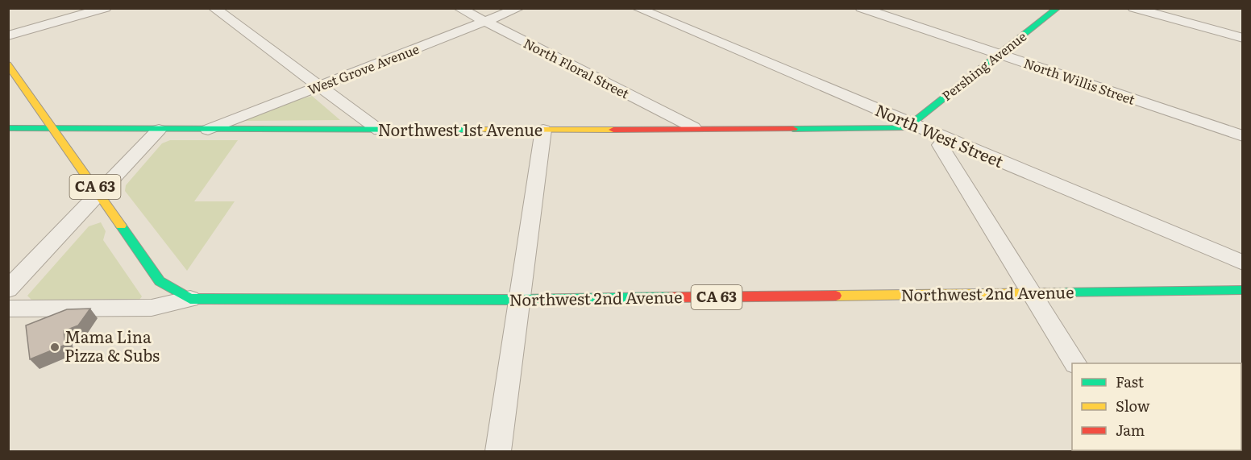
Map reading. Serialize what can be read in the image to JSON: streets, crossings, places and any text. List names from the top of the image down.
{
  "streets": {
    "main road": [
      "Pershing Avenue",
      "Northwest 1st Avenue",
      "CA 63",
      "Northwest 2nd Avenue"
    ],
    "street": [
      "North Floral Street",
      "West Grove Avenue",
      "North Willis Street",
      "North West Street"
    ]
  },
  "crossings": [
    ["Pershing Avenue", "North Willis Street"],
    ["Pershing Avenue", "Northwest 1st Avenue"],
    ["Pershing Avenue", "North West Street"],
    ["North Floral Street", "West Grove Avenue"],
    ["North Floral Street", "Northwest 1st Avenue"],
    ["West Grove Avenue", "Northwest 1st Avenue"],
    ["Northwest 1st Avenue", "North West Street"],
    ["Northwest 1st Avenue", "CA 63"],
    ["CA 63", "Northwest 2nd Avenue"]
  ],
  "places": ["Mama Lina Pizza & Subs"],
  "legend": ["Fast", "Slow", "Jam"]
}
